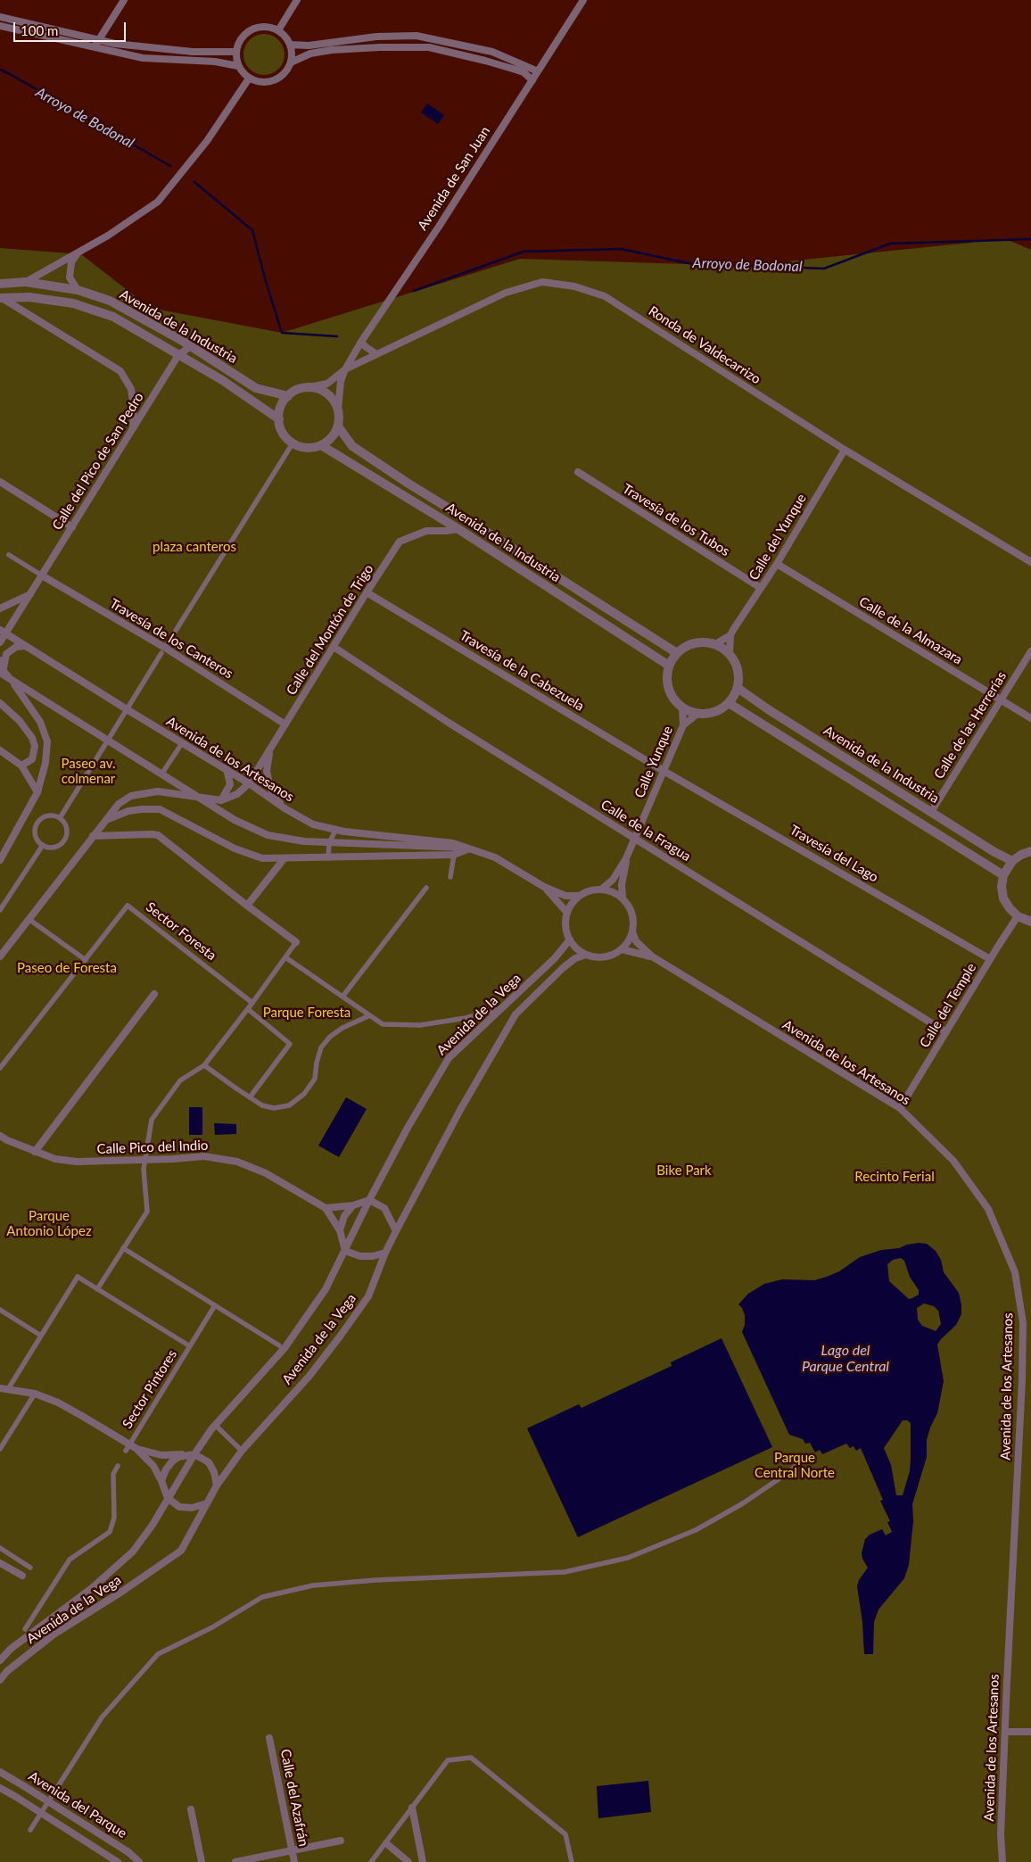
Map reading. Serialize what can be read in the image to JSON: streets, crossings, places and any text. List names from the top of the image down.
{
  "streets": {
    "street": [
      "Avenida de San Juan",
      "Avenida de la Industria",
      "Ronda de Valdecarrizo",
      "Calle del Pico de San Pedro",
      "Travesía de los Tubos",
      "Calle del Yunque",
      "Calle del Montón de Trigo",
      "Calle de la Almazara",
      "Travesía de los Canteros",
      "Travesía de la Cabezuela",
      "Calle de las Herrerías",
      "Avenida de los Artesanos",
      "Calle Yunque",
      "Calle de la Fragua",
      "Travesía del Lago",
      "Sector Foresta",
      "Calle del Temple",
      "Avenida de la Vega",
      "Calle Pico del Indio",
      "Sector Pintores",
      "Calle del Azafrán",
      "Avenida del Parque"
    ]
  },
  "crossings": [
    ["Avenida de San Juan", "Ronda de Valdecarrizo"],
    ["Avenida de la Industria", "Ronda de Valdecarrizo"],
    ["Avenida de la Industria", "Calle del Pico de San Pedro"],
    ["Avenida de la Industria", "Calle del Yunque"],
    ["Avenida de la Industria", "Calle del Montón de Trigo"],
    ["Avenida de la Industria", "Calle de las Herrerías"],
    ["Avenida de la Industria", "Calle Yunque"],
    ["Ronda de Valdecarrizo", "Calle del Yunque"],
    ["Calle del Pico de San Pedro", "Travesía de los Canteros"],
    ["Calle del Pico de San Pedro", "Avenida de los Artesanos"],
    ["Travesía de los Tubos", "Calle del Yunque"],
    ["Calle del Yunque", "Calle de la Almazara"],
    ["Calle del Yunque", "Calle Yunque"],
    ["Calle del Montón de Trigo", "Travesía de los Canteros"],
    ["Calle del Montón de Trigo", "Travesía de la Cabezuela"],
    ["Calle del Montón de Trigo", "Avenida de los Artesanos"],
    ["Calle del Montón de Trigo", "Calle de la Fragua"],
    ["Calle de la Almazara", "Calle de las Herrerías"],
    ["Travesía de la Cabezuela", "Calle Yunque"],
    ["Travesía de la Cabezuela", "Travesía del Lago"],
    ["Avenida de los Artesanos", "Calle Yunque"],
    ["Avenida de los Artesanos", "Calle del Temple"],
    ["Avenida de los Artesanos", "Avenida de la Vega"],
    ["Calle Yunque", "Calle de la Fragua"],
    ["Calle Yunque", "Travesía del Lago"],
    ["Calle Yunque", "Avenida de la Vega"],
    ["Calle de la Fragua", "Calle del Temple"],
    ["Travesía del Lago", "Calle del Temple"],
    ["Avenida de la Vega", "Calle Pico del Indio"]
  ],
  "water": ["Arroyo de Bodonal", "Lago del Parque Central"],
  "parks": [
    "plaza canteros",
    "Paseo av. colmenar",
    "Paseo de Foresta",
    "Parque Foresta",
    "Bike Park",
    "Recinto Ferial",
    "Parque Antonio López",
    "Parque Central Norte"
  ],
  "scale_bar": "100 m"
}
